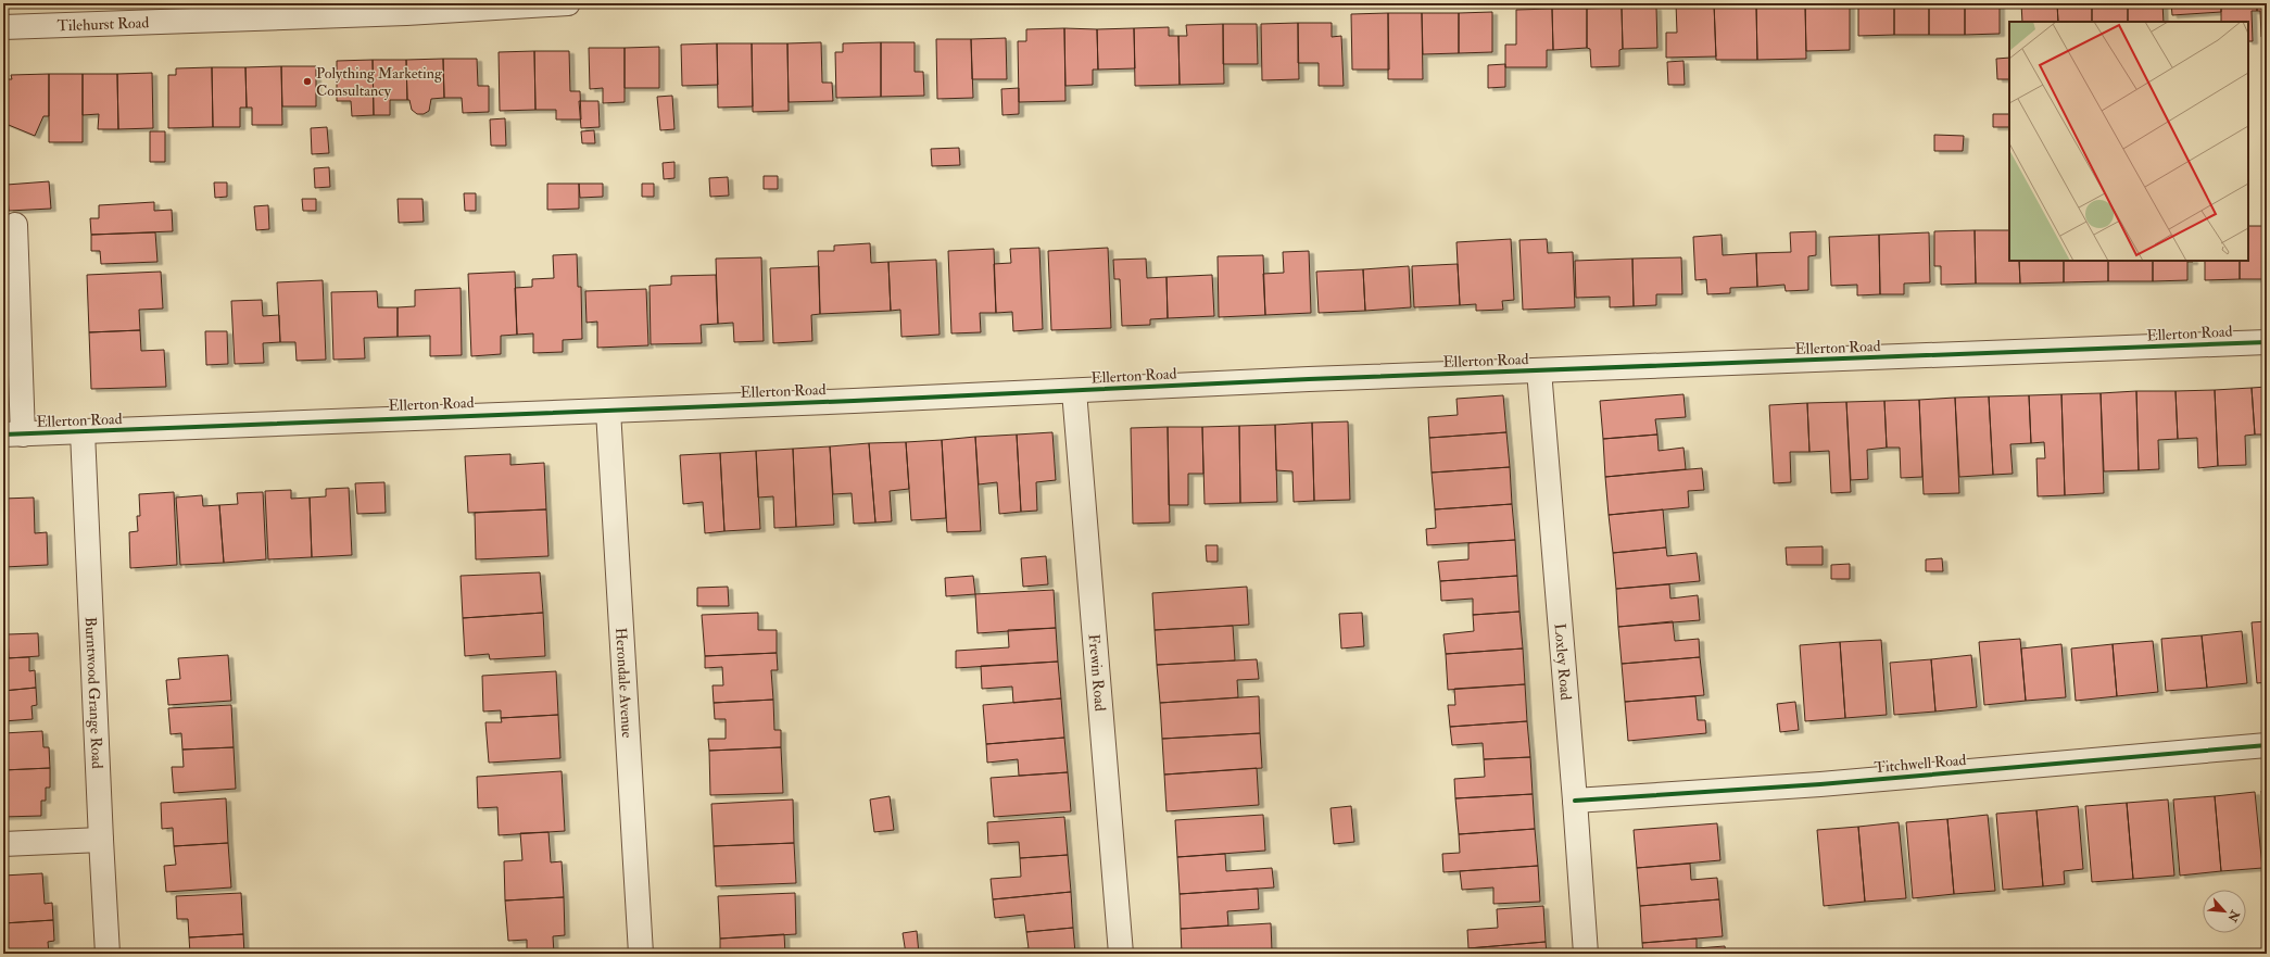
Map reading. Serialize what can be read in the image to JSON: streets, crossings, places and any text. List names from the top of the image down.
{
  "streets": {
    "street": [
      "Tilehurst Road",
      "Ellerton Road",
      "Loxley Road",
      "Frewin Road",
      "Herondale Avenue",
      "Burntwood Grange Road",
      "Titchwell Road"
    ]
  },
  "crossings": [
    ["Ellerton Road", "Loxley Road"],
    ["Ellerton Road", "Frewin Road"],
    ["Ellerton Road", "Herondale Avenue"],
    ["Ellerton Road", "Burntwood Grange Road"],
    ["Loxley Road", "Titchwell Road"]
  ],
  "places": ["Polything Marketing Consultancy"],
  "north": "bottom right"
}
